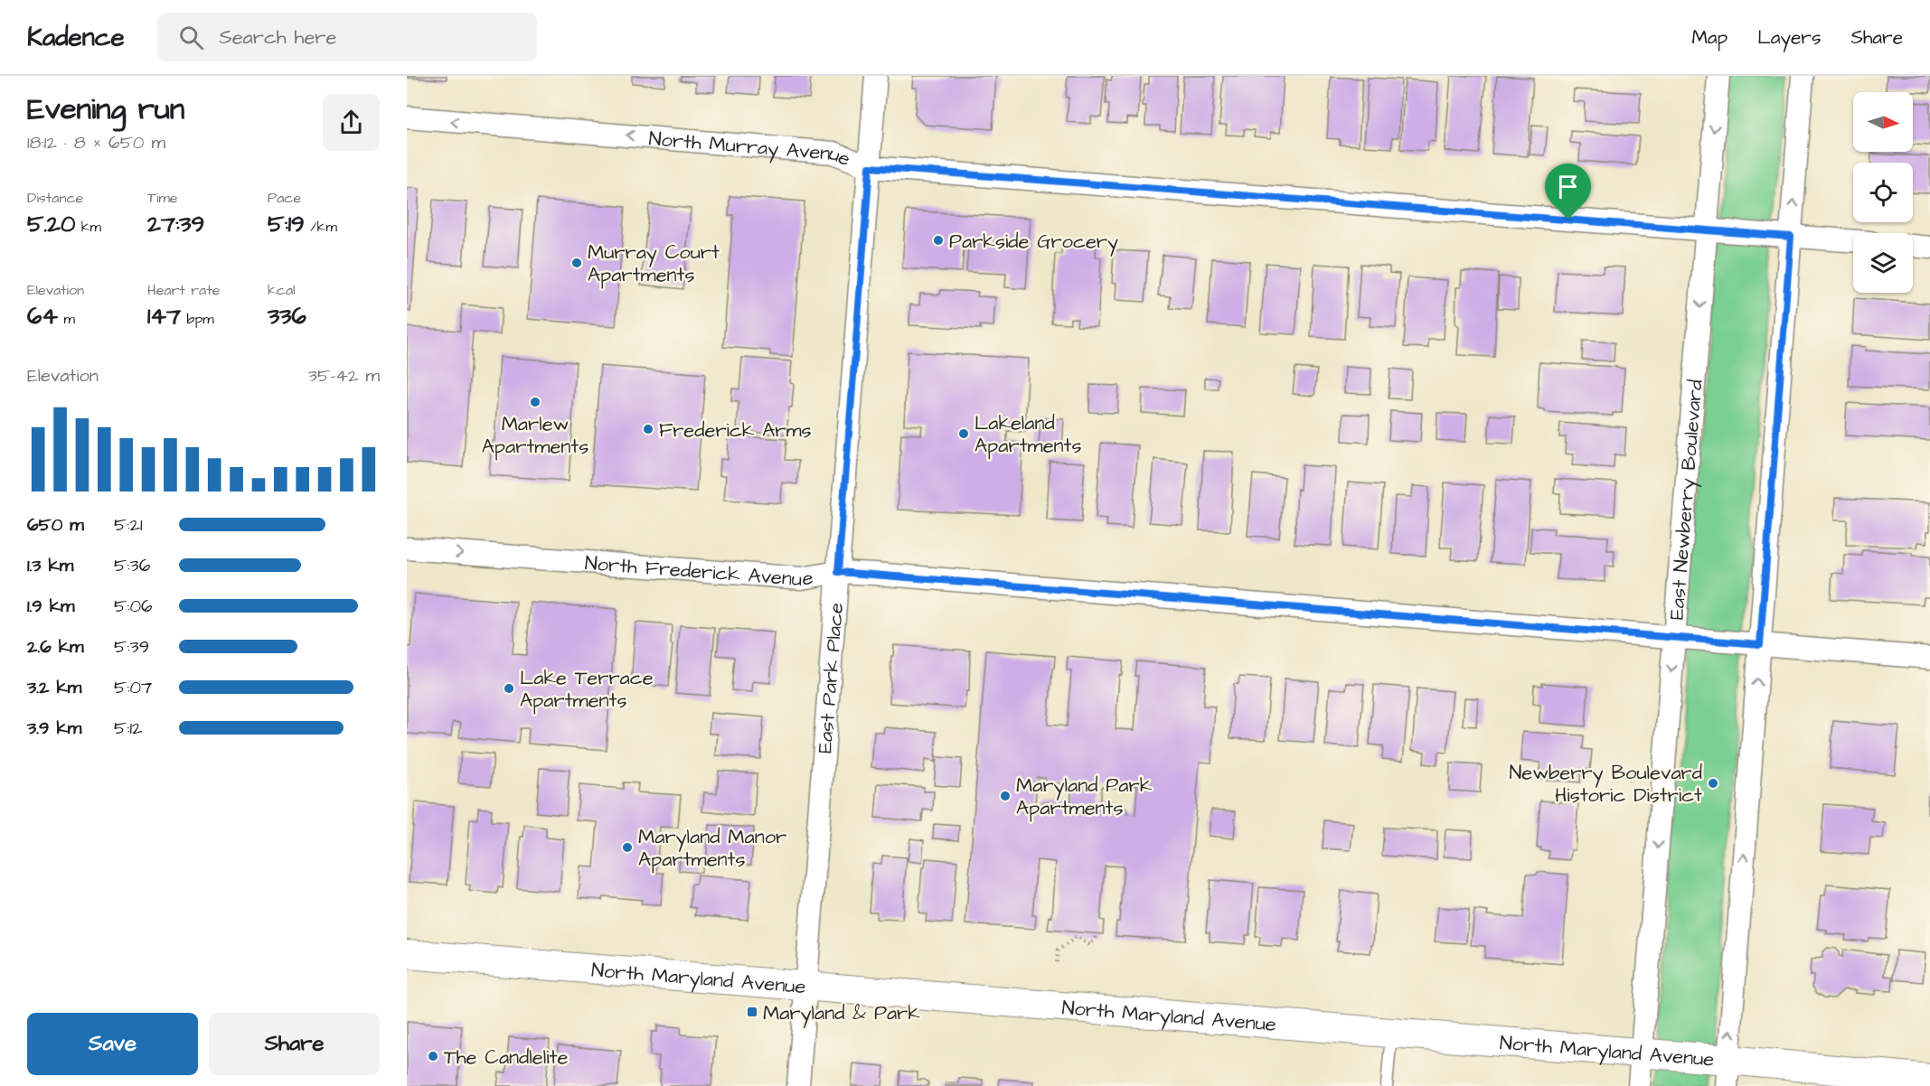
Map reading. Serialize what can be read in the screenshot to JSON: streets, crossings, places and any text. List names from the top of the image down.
{
  "streets": {
    "street": [
      "North Murray Avenue",
      "East Newberry Boulevard",
      "North Frederick Avenue",
      "East Park Place",
      "North Maryland Avenue"
    ]
  },
  "crossings": [
    ["North Murray Avenue", "East Newberry Boulevard"],
    ["North Murray Avenue", "East Park Place"],
    ["East Newberry Boulevard", "North Frederick Avenue"],
    ["East Newberry Boulevard", "North Maryland Avenue"],
    ["North Frederick Avenue", "East Park Place"],
    ["East Park Place", "North Maryland Avenue"]
  ],
  "places": {
    "other": [
      "Parkside Grocery",
      "Murray Court Apartments",
      "Marlew Apartments",
      "Frederick Arms",
      "Lakeland Apartments",
      "Lake Terrace Apartments",
      "Newberry Boulevard Historic District",
      "Maryland Park Apartments",
      "Maryland Manor Apartments",
      "The Candlelite"
    ],
    "transit": ["Maryland & Park"]
  },
  "north": "right",
  "page": {
    "header": "Kadence",
    "search": "Search here",
    "nav": ["Map", "Layers", "Share"],
    "heading": ["Evening run", "18:12 · 8 × 650 m"],
    "stats": [
      ["Distance", "5.20 km"],
      ["Time", "27:39"],
      ["Pace", "5:19 /km"],
      ["Elevation", "64 m"],
      ["Heart rate", "147 bpm"],
      ["kcal", "336"]
    ],
    "chart": ["Elevation", "35–42 m"],
    "list": [
      {
        "name": "650 m",
        "note": "5:21"
      },
      {
        "name": "1.3 km",
        "note": "5:36"
      },
      {
        "name": "1.9 km",
        "note": "5:06"
      },
      {
        "name": "2.6 km",
        "note": "5:39"
      },
      {
        "name": "3.2 km",
        "note": "5:07"
      },
      {
        "name": "3.9 km",
        "note": "5:12"
      }
    ],
    "buttons": ["Save", "Share"]
  }
}
